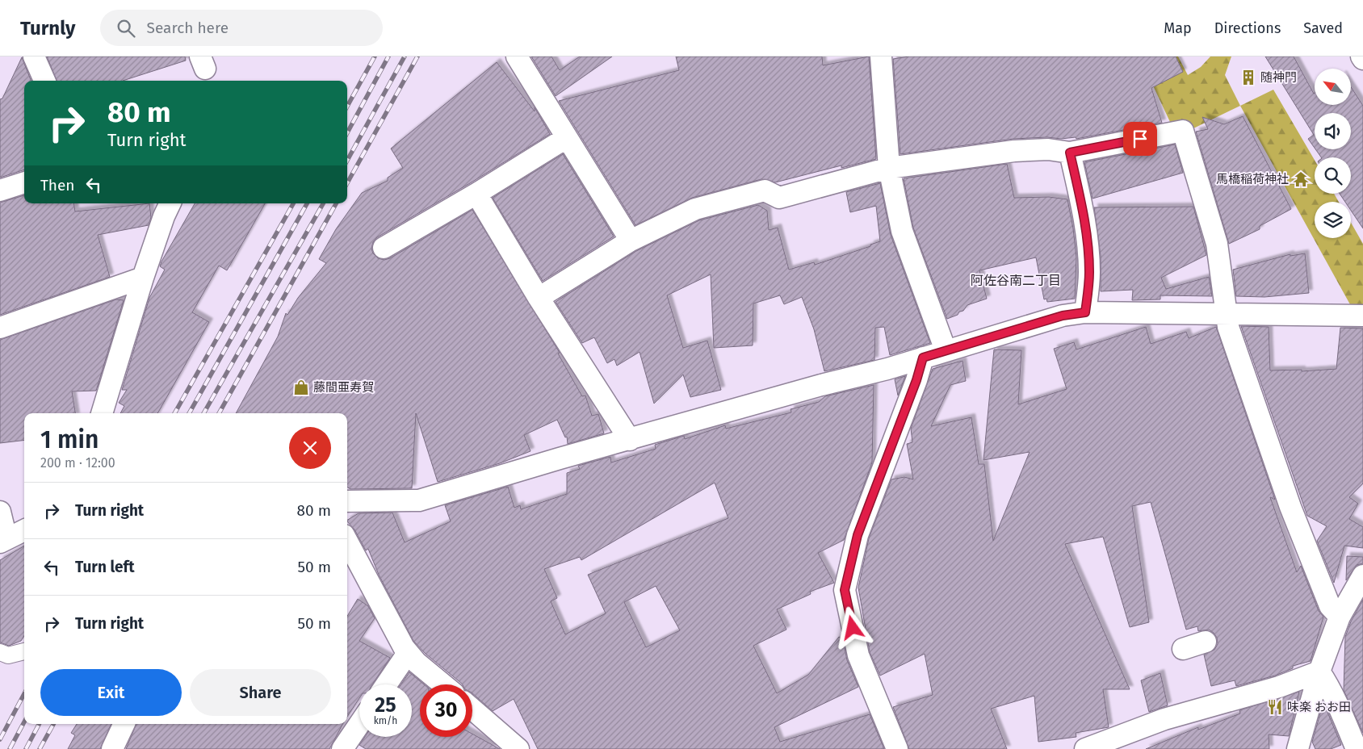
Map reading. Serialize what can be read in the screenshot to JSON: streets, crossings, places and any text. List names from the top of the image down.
{
  "districts": ["阿佐谷南二丁目"],
  "places": {
    "building": ["随神門"],
    "temple": ["馬橋稲荷神社"],
    "shop": ["藤間亜寿賀"],
    "restaurant": ["味楽 おお田"]
  },
  "north": "top left",
  "page": {
    "header": "Turnly",
    "search": "Search here",
    "nav": ["Map", "Directions", "Saved"],
    "turn": ["80 m", "Turn right"],
    "then": "Then",
    "heading": ["1 min", "200 m · 12:00"],
    "list": [
      {
        "name": "Turn right",
        "value": "80 m"
      },
      {
        "name": "Turn left",
        "value": "50 m"
      },
      {
        "name": "Turn right",
        "value": "50 m"
      }
    ],
    "buttons": ["Exit", "Share"],
    "speed": "25 km/h",
    "limit": "30"
  }
}
